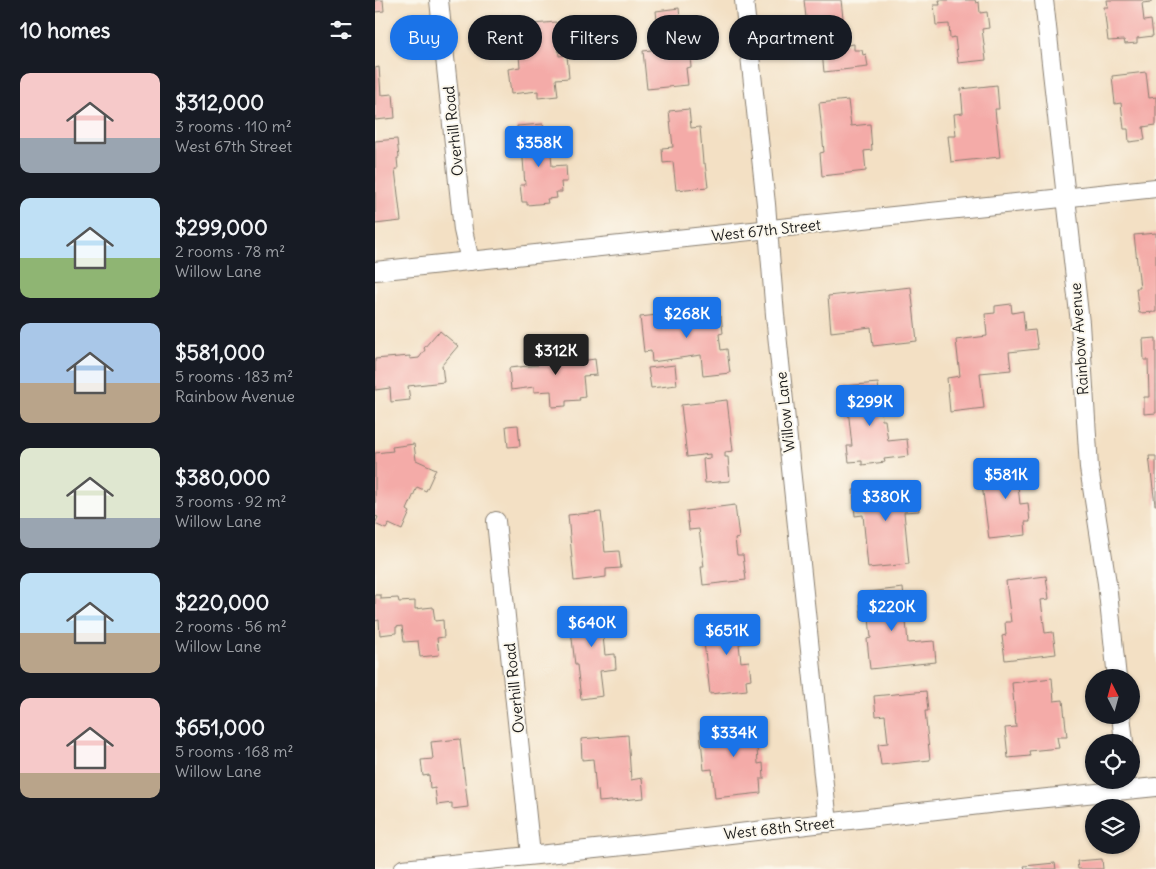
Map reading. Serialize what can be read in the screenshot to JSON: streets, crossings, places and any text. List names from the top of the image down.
{
  "streets": {
    "street": [
      "Overhill Road",
      "West 67th Street",
      "Rainbow Avenue",
      "Willow Lane",
      "West 68th Street"
    ]
  },
  "crossings": [
    ["Overhill Road", "West 67th Street"],
    ["Overhill Road", "West 68th Street"],
    ["West 67th Street", "Rainbow Avenue"],
    ["West 67th Street", "Willow Lane"],
    ["Willow Lane", "West 68th Street"]
  ],
  "north": "top",
  "page": {
    "heading": "10 homes",
    "chip": [
      "Buy",
      "Rent",
      "Filters",
      "New",
      "Apartment"
    ],
    "list": [
      {
        "name": "$312,000",
        "note": "3 rooms · 110 m² · West 67th Street"
      },
      {
        "name": "$299,000",
        "note": "2 rooms · 78 m² · Willow Lane"
      },
      {
        "name": "$581,000",
        "note": "5 rooms · 183 m² · Rainbow Avenue"
      },
      {
        "name": "$380,000",
        "note": "3 rooms · 92 m² · Willow Lane"
      },
      {
        "name": "$220,000",
        "note": "2 rooms · 56 m² · Willow Lane"
      },
      {
        "name": "$651,000",
        "note": "5 rooms · 168 m² · Willow Lane"
      }
    ],
    "price": [
      "$358K",
      "$268K",
      "$312K",
      "$299K",
      "$581K",
      "$380K",
      "$220K",
      "$640K",
      "$651K",
      "$334K"
    ]
  }
}
